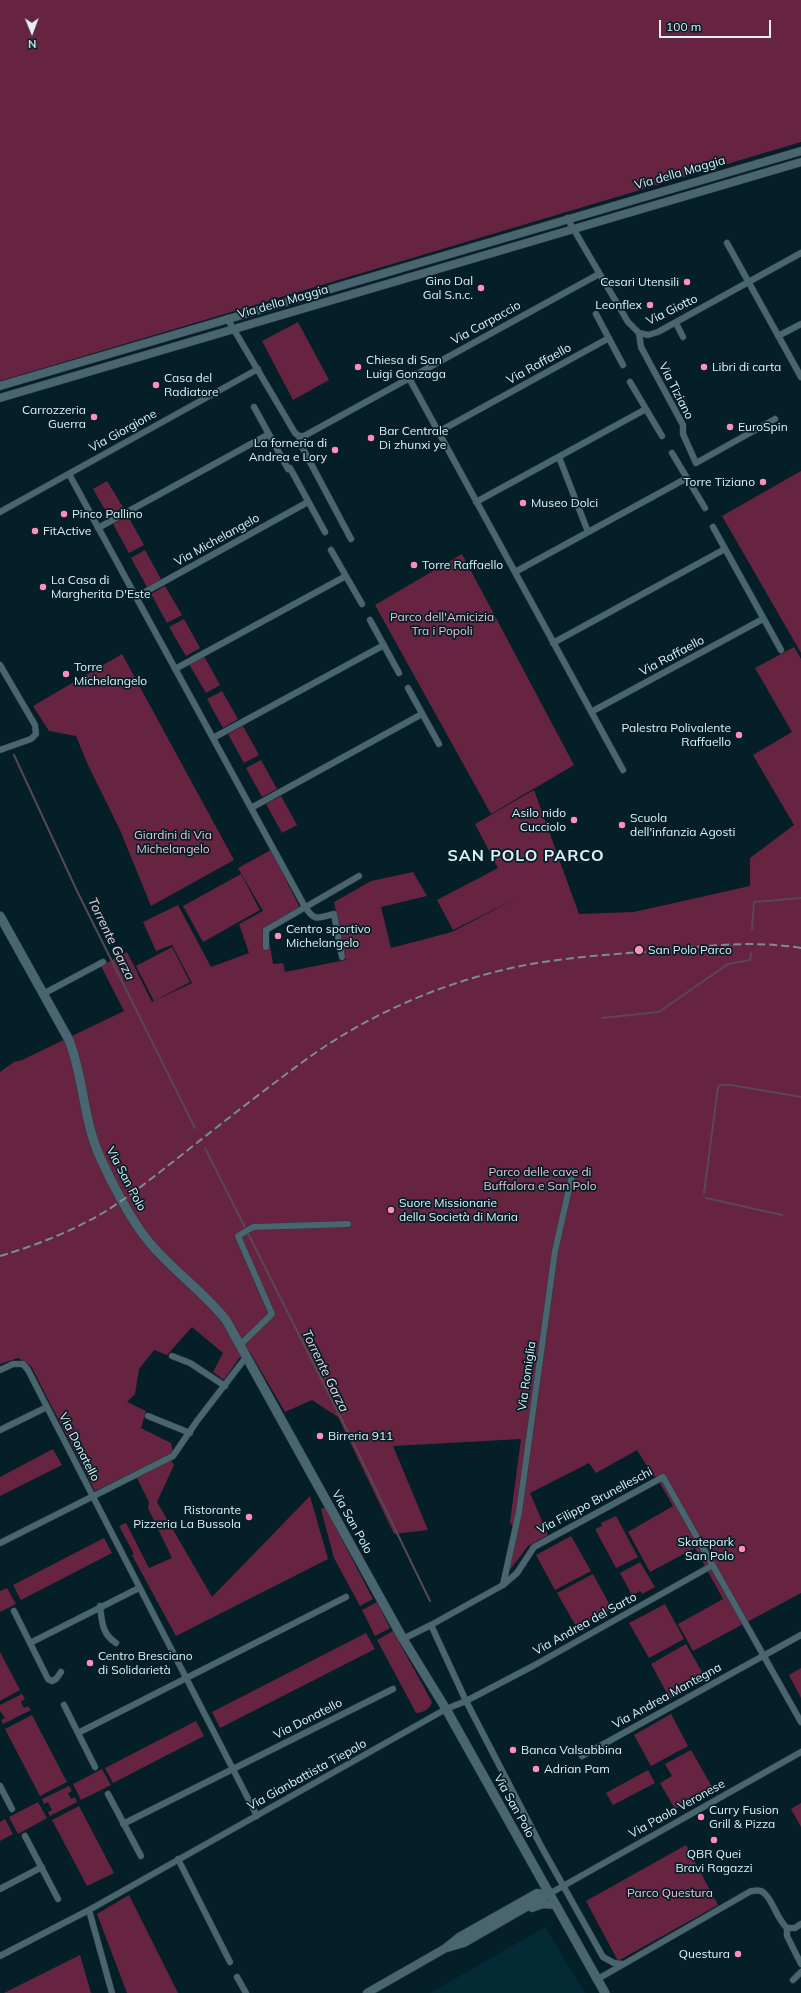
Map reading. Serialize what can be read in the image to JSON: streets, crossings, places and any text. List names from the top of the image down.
{
  "streets": {
    "main road": ["Via San Polo"],
    "street": [
      "Via della Maggia",
      "Via Giotto",
      "Via Carpaccio",
      "Via Raffaello",
      "Via Tiziano",
      "Via Giorgione",
      "Via Michelangelo",
      "Via Romiglia",
      "Via Donatello",
      "Via Filippo Brunelleschi",
      "Via Andrea del Sarto",
      "Via Andrea Mantegna",
      "Via Gianbattista Tiepolo",
      "Via Paolo Veronese"
    ]
  },
  "crossings": [
    ["Via della Maggia", "Via Giotto"],
    ["Via Giotto", "Via Carpaccio"],
    ["Via Giotto", "Via Tiziano"],
    ["Via San Polo", "Via Filippo Brunelleschi"],
    ["Via San Polo", "Via Andrea del Sarto"],
    ["Via San Polo", "Via Gianbattista Tiepolo"],
    ["Via San Polo", "Via Paolo Veronese"],
    ["Via Romiglia", "Via Filippo Brunelleschi"],
    ["Via Donatello", "Via Gianbattista Tiepolo"],
    ["Via Filippo Brunelleschi", "Via Andrea del Sarto"]
  ],
  "districts": ["SAN POLO PARCO"],
  "water": ["Torrente Garza"],
  "parks": [
    "Parco dell'Amicizia Tra i Popoli",
    "Giardini di Via Michelangelo",
    "Parco delle cave di Buffalora e San Polo",
    "Parco Questura"
  ],
  "places": [
    "Cesari Utensili",
    "Gino Dal Gal S.n.c.",
    "Leonflex",
    "Chiesa di San Luigi Gonzaga",
    "Libri di carta",
    "Casa del Radiatore",
    "Carrozzeria Guerra",
    "EuroSpin",
    "Bar Centrale Di zhunxi ye",
    "La forneria di Andrea e Lory",
    "Torre Tiziano",
    "Museo Dolci",
    "Pinco Pallino",
    "FitActive",
    "Torre Raffaello",
    "La Casa di Margherita D'Este",
    "Torre Michelangelo",
    "Palestra Polivalente Raffaello",
    "Asilo nido Cucciolo",
    "Scuola dell'infanzia Agosti",
    "Centro sportivo Michelangelo",
    "San Polo Parco",
    "Suore Missionarie della Società di Maria",
    "Birreria 911",
    "Ristorante Pizzeria La Bussola",
    "Skatepark San Polo",
    "Centro Bresciano di Solidarietà",
    "Banca Valsabbina",
    "Adrian Pam",
    "Curry Fusion Grill & Pizza",
    "QBR Quei Bravi Ragazzi",
    "Questura"
  ],
  "scale_bar": "100 m",
  "north": "bottom"
}
